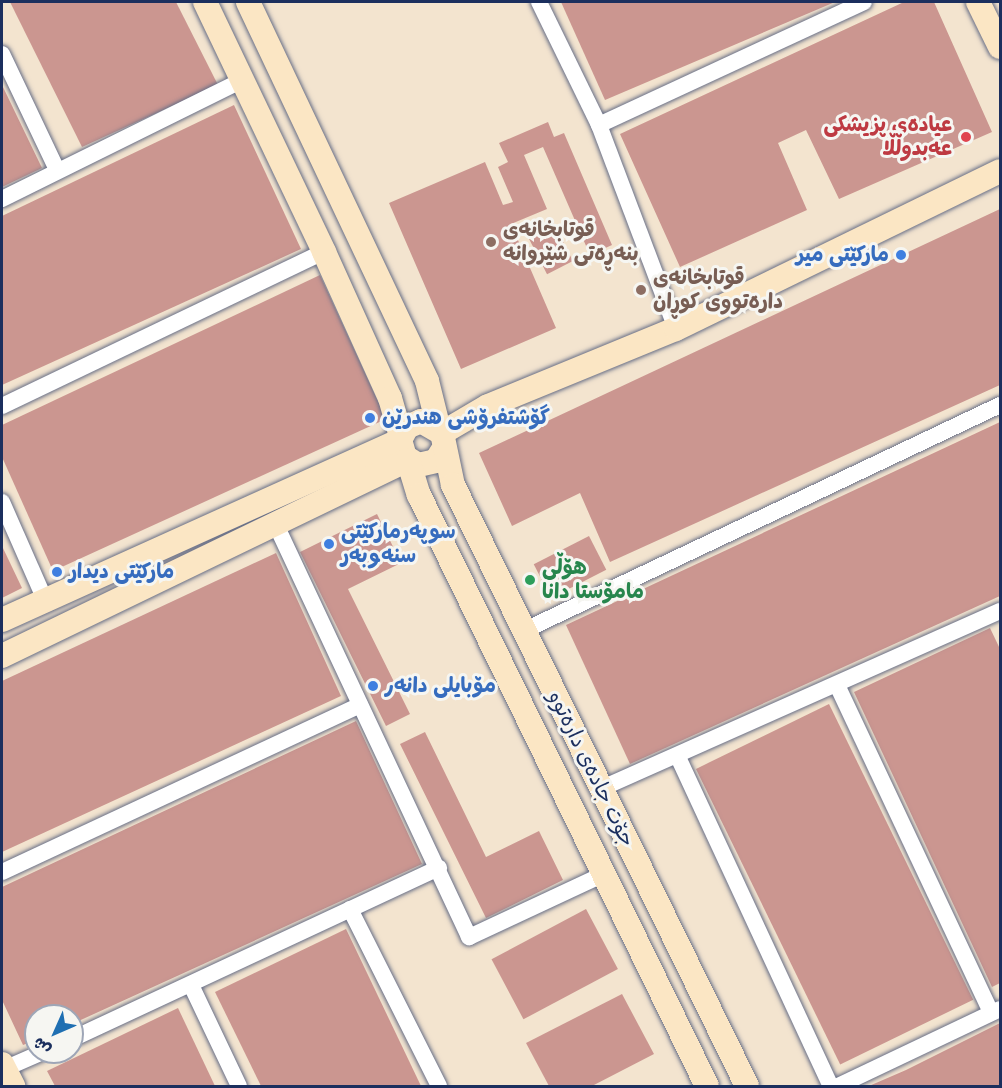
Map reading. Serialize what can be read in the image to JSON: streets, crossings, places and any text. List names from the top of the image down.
{
  "streets": {
    "main road": ["جۆت جادەی دارەتوو"]
  },
  "places": [
    "عیادەی پزیشکی عەبدوڵڵا",
    "قوتابخانەی بنەڕەتی شێروانە",
    "مارکێتی میر",
    "قوتابخانەی دارەتووی کوڕان",
    "گۆشتفرۆشی هندرێن",
    "سوپەرمارکێتی سنەوبەر",
    "مارکێتی دیدار",
    "هۆڵی مامۆستا دانا",
    "مۆبایلی دانەر"
  ],
  "north": "bottom left"
}
